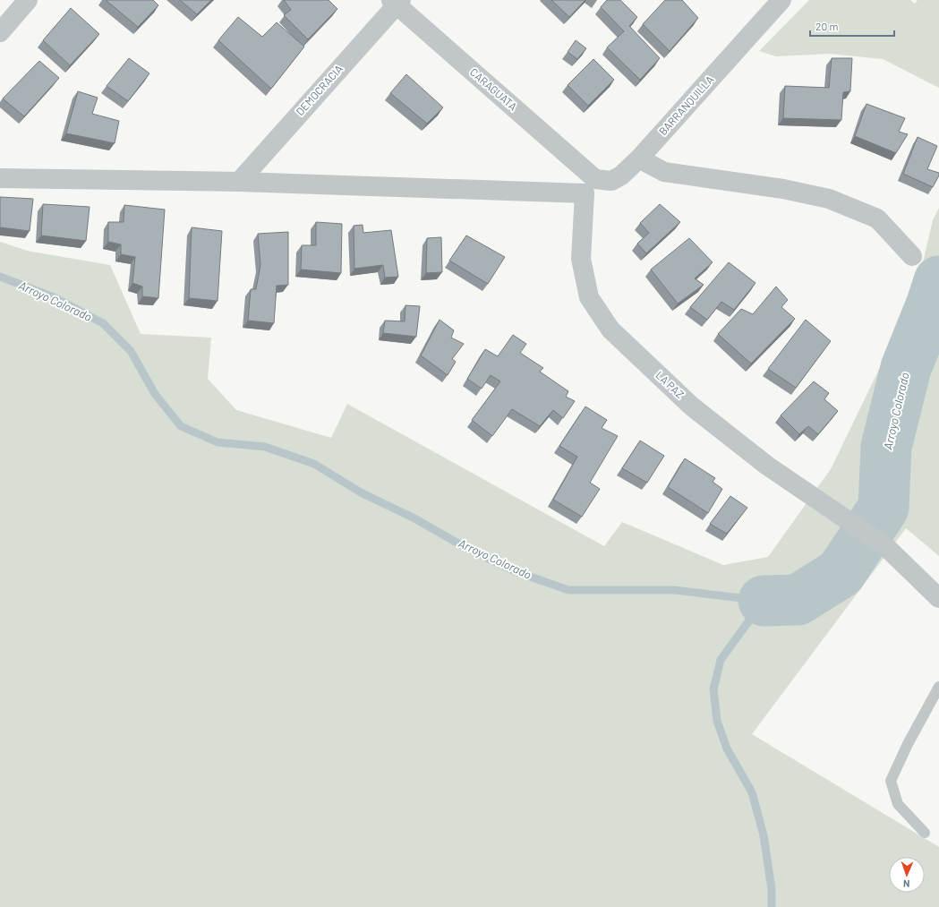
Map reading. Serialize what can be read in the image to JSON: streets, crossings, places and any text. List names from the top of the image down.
{
  "streets": {
    "street": [
      "CARAGUATA",
      "DEMOCRACIA",
      "BARRANQUILLA",
      "LA PAZ"
    ]
  },
  "crossings": [
    ["CARAGUATA", "DEMOCRACIA"],
    ["CARAGUATA", "BARRANQUILLA"],
    ["CARAGUATA", "LA PAZ"],
    ["DEMOCRACIA", "BARRANQUILLA"],
    ["BARRANQUILLA", "LA PAZ"]
  ],
  "water": ["Arroyo Colorado"],
  "scale_bar": "20 m",
  "north": "bottom"
}
